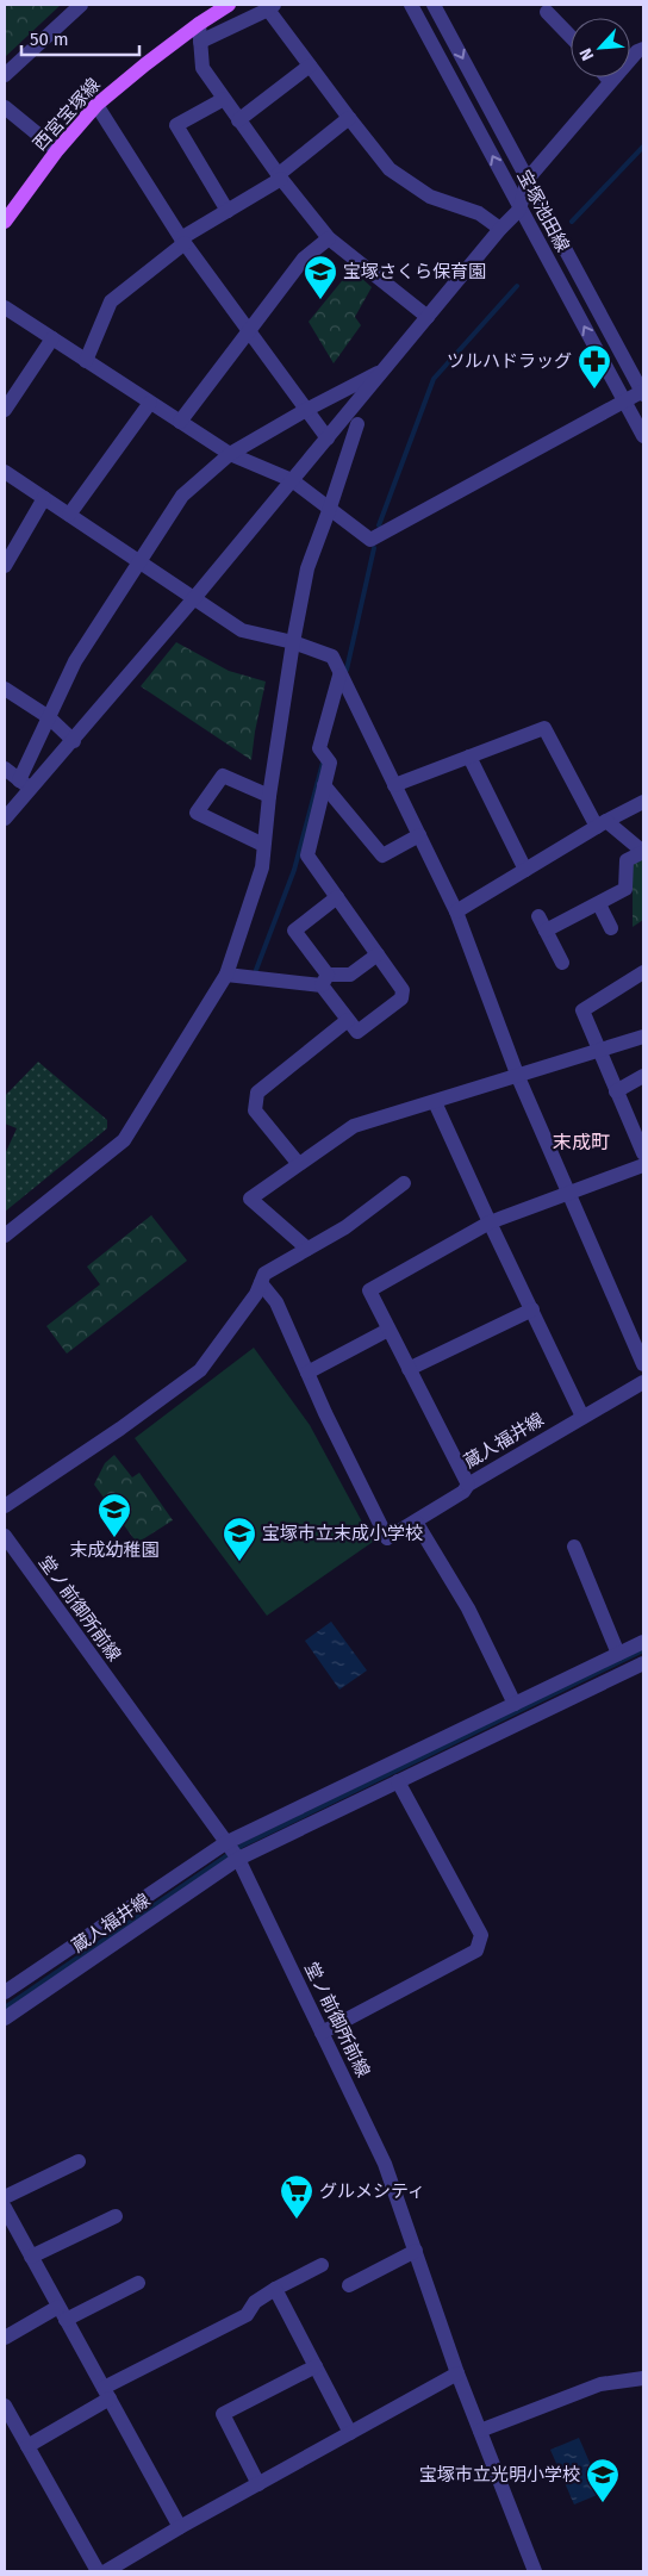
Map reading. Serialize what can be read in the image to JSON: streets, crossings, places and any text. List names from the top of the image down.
{
  "streets": {
    "main road": ["西宮宝塚線"],
    "street": ["宝塚池田線", "蔵人福井線", "堂ノ前御所前線"]
  },
  "crossings": [
    ["蔵人福井線", "堂ノ前御所前線"]
  ],
  "districts": ["末成町"],
  "places": {
    "school or university": [
      "宝塚さくら保育園",
      "末成幼稚園",
      "宝塚市立末成小学校",
      "宝塚市立光明小学校"
    ],
    "pharmacy": ["ツルハドラッグ"],
    "supermarket": ["グルメシティ"]
  },
  "scale_bar": "50 m",
  "north": "bottom left"
}
